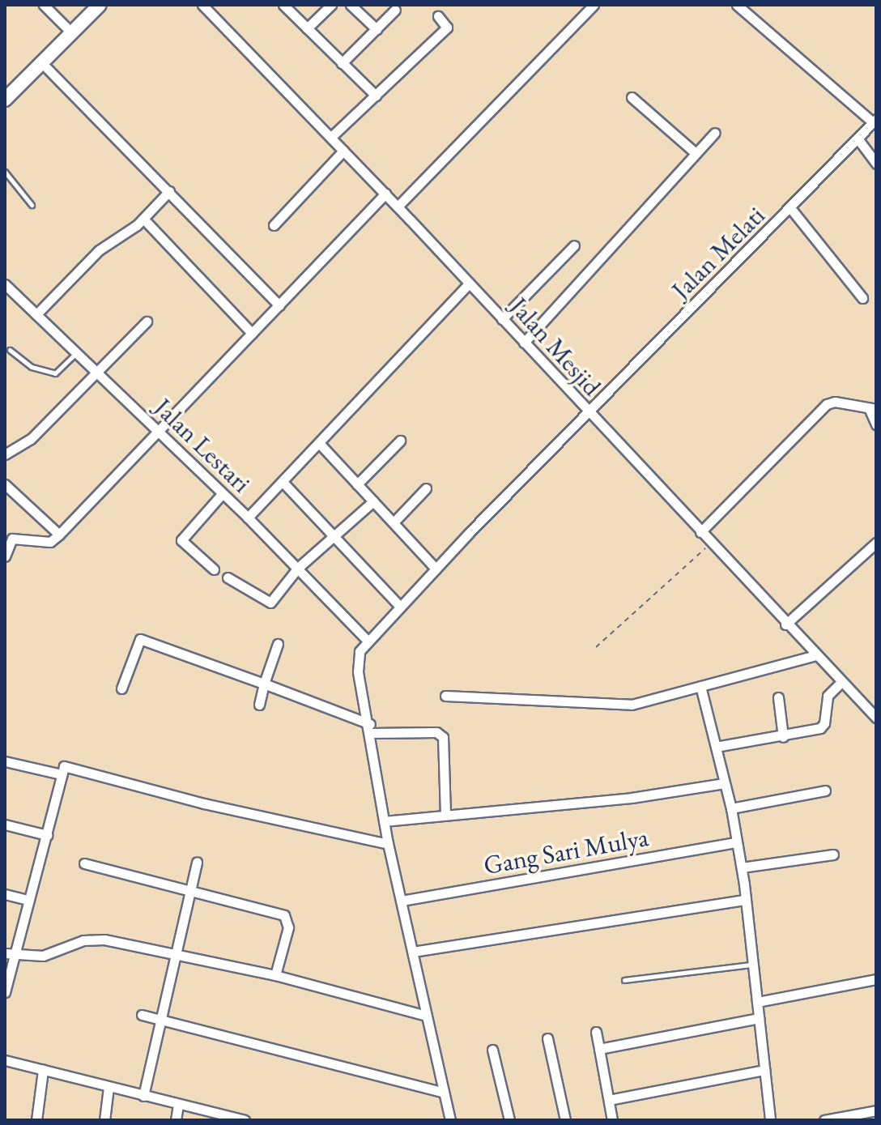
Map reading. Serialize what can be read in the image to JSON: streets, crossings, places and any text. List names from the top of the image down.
{
  "streets": {
    "street": [
      "Jalan Melati",
      "Jalan Mesjid",
      "Jalan Lestari",
      "Gang Sari Mulya"
    ]
  },
  "crossings": [
    ["Jalan Melati", "Jalan Mesjid"],
    ["Jalan Melati", "Jalan Lestari"]
  ]
}
